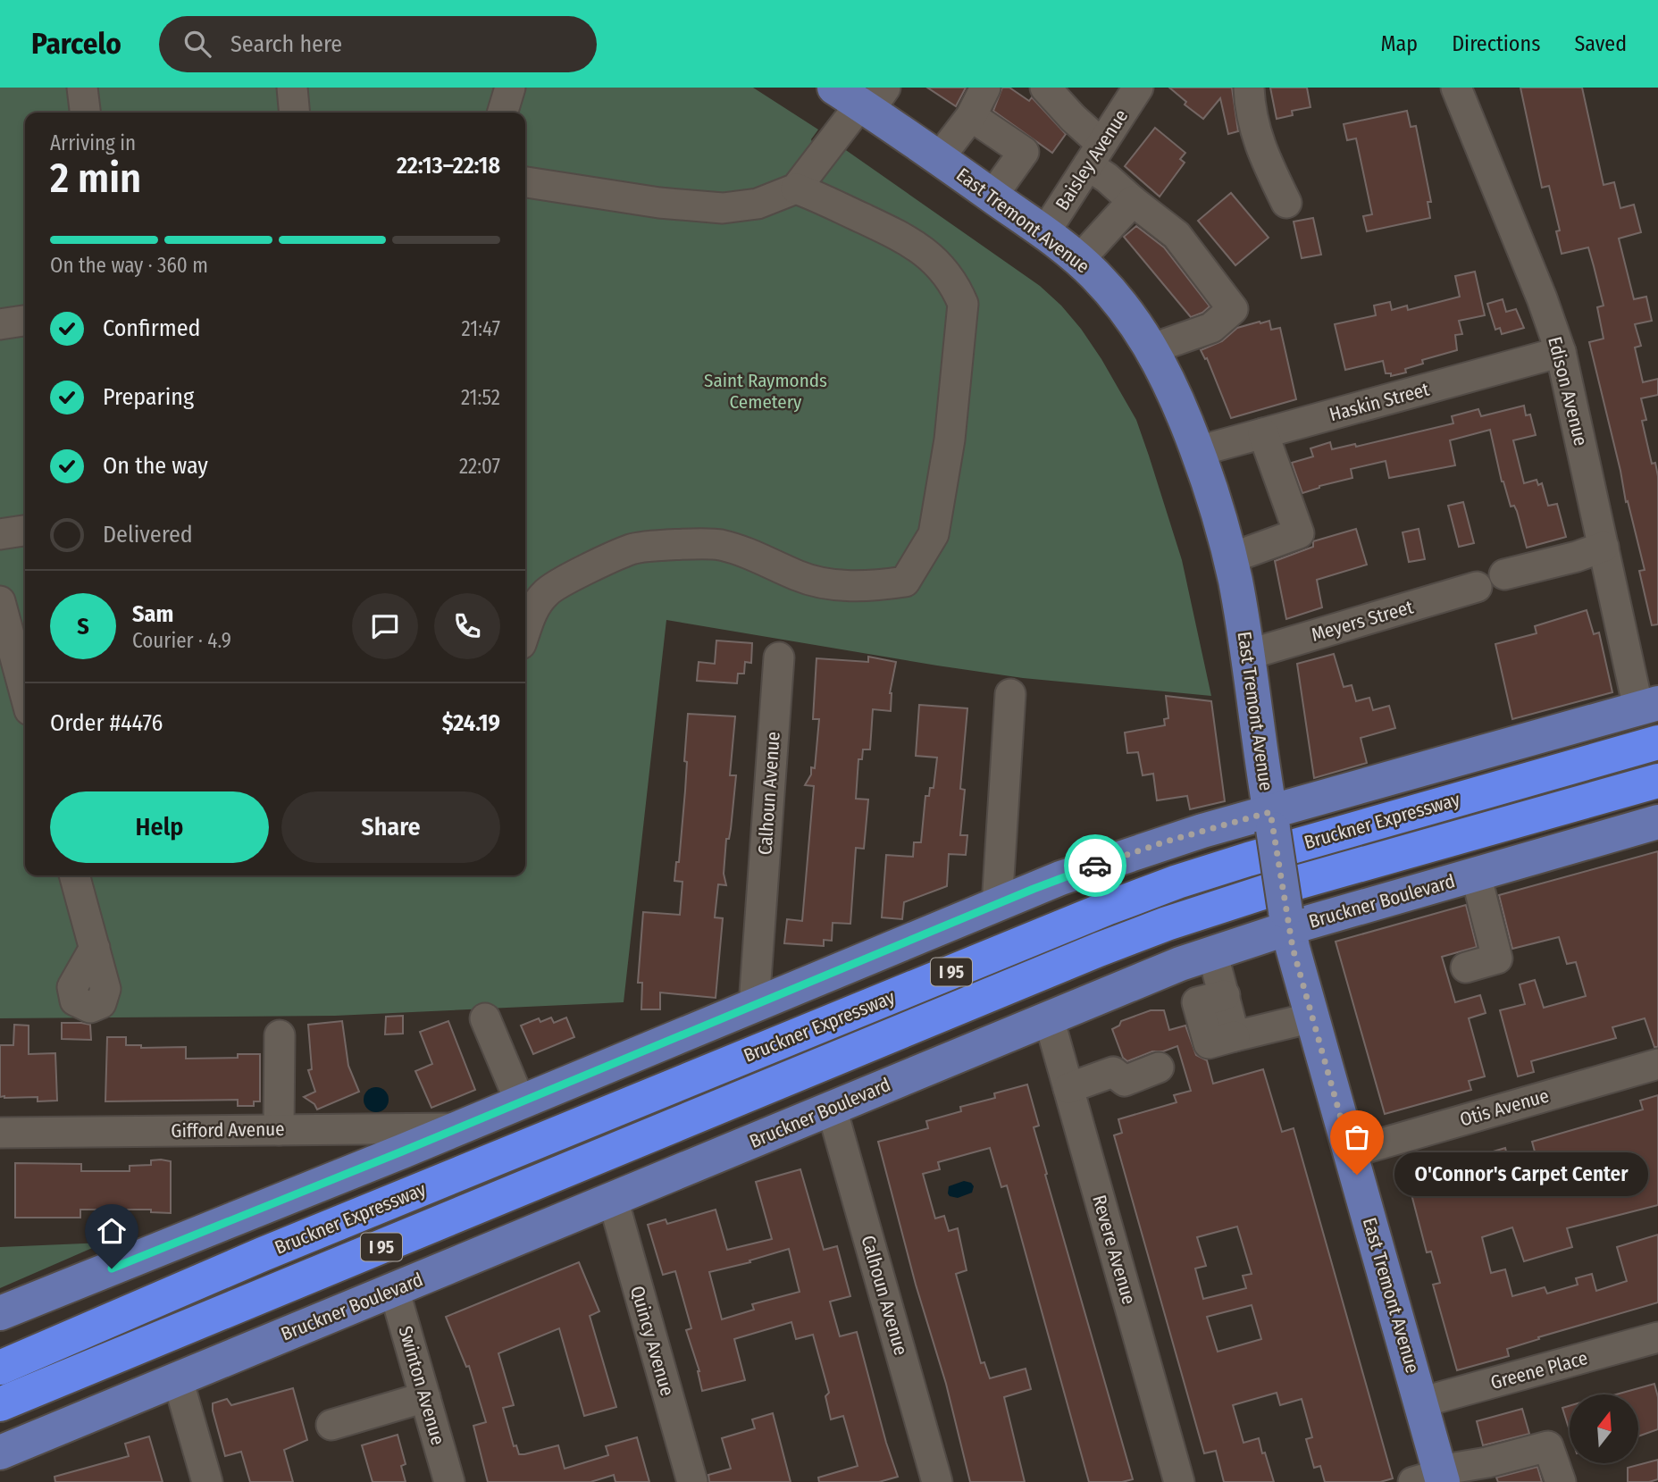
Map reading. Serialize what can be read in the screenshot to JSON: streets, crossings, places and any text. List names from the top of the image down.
{
  "streets": {
    "highway": ["Bruckner Expressway", "I 95"],
    "main road": ["East Tremont Avenue", "Bruckner Boulevard"],
    "street": [
      "Baisley Avenue",
      "Edison Avenue",
      "Haskin Street",
      "Meyers Street",
      "Calhoun Avenue",
      "Otis Avenue",
      "Gifford Avenue",
      "Revere Avenue",
      "Quincy Avenue",
      "Greene Place",
      "Swinton Avenue"
    ]
  },
  "crossings": [
    ["Baisley Avenue", "East Tremont Avenue"],
    ["East Tremont Avenue", "Haskin Street"],
    ["East Tremont Avenue", "Meyers Street"],
    ["East Tremont Avenue", "Bruckner Boulevard"],
    ["East Tremont Avenue", "Otis Avenue"],
    ["East Tremont Avenue", "Greene Place"],
    ["Edison Avenue", "Haskin Street"],
    ["Calhoun Avenue", "Bruckner Boulevard"],
    ["Bruckner Expressway", "I 95"],
    ["Bruckner Boulevard", "Revere Avenue"],
    ["Bruckner Boulevard", "Quincy Avenue"],
    ["Bruckner Boulevard", "Swinton Avenue"]
  ],
  "parks": ["Saint Raymonds Cemetery"],
  "places": ["O'Connor's Carpet Center"],
  "north": "top",
  "page": {
    "header": "Parcelo",
    "search": "Search here",
    "nav": ["Map", "Directions", "Saved"],
    "heading": ["2 min", "Arriving in", "22:13–22:18"],
    "panel": [
      "Sam",
      "Courier · 4.9",
      "Order #4476",
      "$24.19"
    ],
    "bar": "On the way · 360 m",
    "list": [
      ["Confirmed", "21:47"],
      ["Preparing", "21:52"],
      ["On the way", "22:07"],
      "Delivered"
    ],
    "round": "S",
    "buttons": ["Help", "Share"],
    "bubble": "O'Connor's Carpet Center"
  }
}
